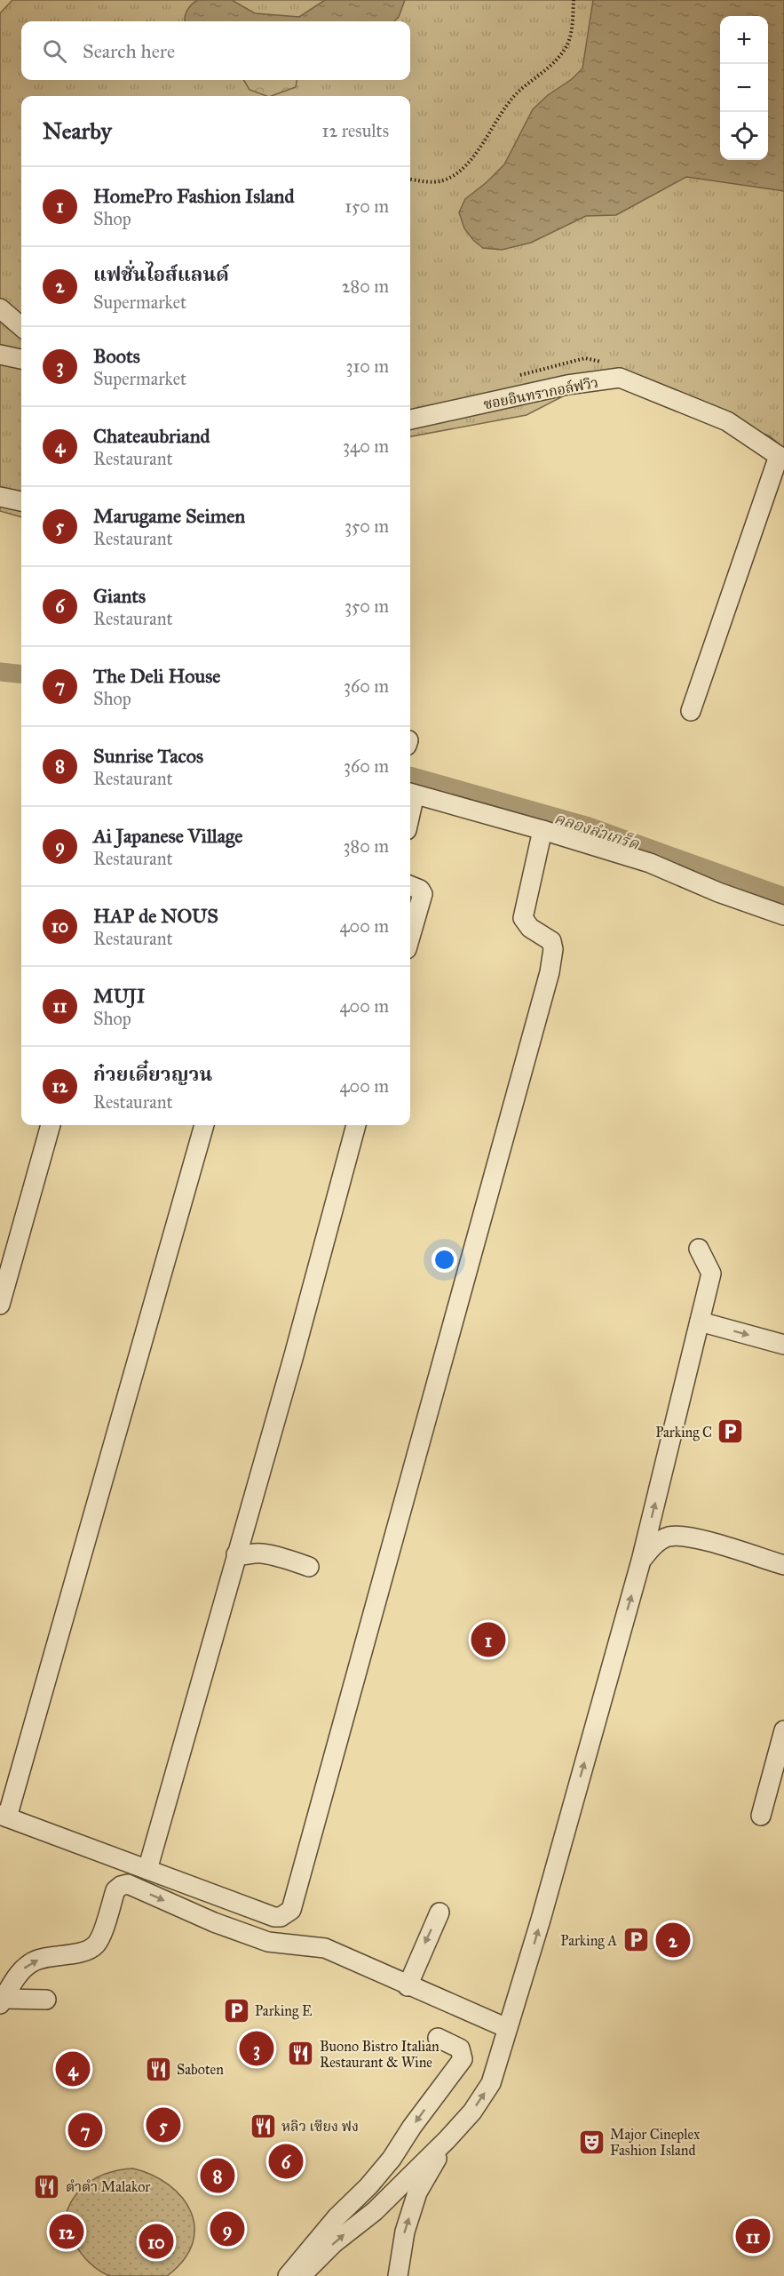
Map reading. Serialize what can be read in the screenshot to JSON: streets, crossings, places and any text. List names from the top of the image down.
{
  "streets": {
    "street": ["ซอยอินทรากอล์ฟวิว"]
  },
  "water": ["คลองลำเกร็ด"],
  "places": {
    "parking": ["Parking C", "Parking A", "Parking E"],
    "restaurant": [
      "Buono Bistro Italian Restaurant & Wine",
      "Saboten",
      "หลิว เซียง ฟง",
      "ตำตำ Malakor"
    ],
    "theatre": ["Major Cineplex Fashion Island"]
  },
  "page": {
    "map_buttons": ["+", "−"],
    "search": "Search here",
    "heading": ["Nearby", "12 results"],
    "list": [
      {
        "mark": "1",
        "name": "HomePro Fashion Island",
        "note": "Shop",
        "value": "150 m"
      },
      {
        "mark": "2",
        "name": "แฟชั่นไอส์แลนด์",
        "note": "Supermarket",
        "value": "280 m"
      },
      {
        "mark": "3",
        "name": "Boots",
        "note": "Supermarket",
        "value": "310 m"
      },
      {
        "mark": "4",
        "name": "Chateaubriand",
        "note": "Restaurant",
        "value": "340 m"
      },
      {
        "mark": "5",
        "name": "Marugame Seimen",
        "note": "Restaurant",
        "value": "350 m"
      },
      {
        "mark": "6",
        "name": "Giants",
        "note": "Restaurant",
        "value": "350 m"
      },
      {
        "mark": "7",
        "name": "The Deli House",
        "note": "Shop",
        "value": "360 m"
      },
      {
        "mark": "8",
        "name": "Sunrise Tacos",
        "note": "Restaurant",
        "value": "360 m"
      },
      {
        "mark": "9",
        "name": "Ai Japanese Village",
        "note": "Restaurant",
        "value": "380 m"
      },
      {
        "mark": "10",
        "name": "HAP de NOUS",
        "note": "Restaurant",
        "value": "400 m"
      },
      {
        "mark": "11",
        "name": "MUJI",
        "note": "Shop",
        "value": "400 m"
      },
      {
        "mark": "12",
        "name": "ก๋วยเดี๋ยวญวน",
        "note": "Restaurant",
        "value": "400 m"
      }
    ],
    "pins": [
      "1",
      "2",
      "3",
      "4",
      "5",
      "7",
      "6",
      "8",
      "9",
      "12",
      "11",
      "10"
    ]
  }
}
